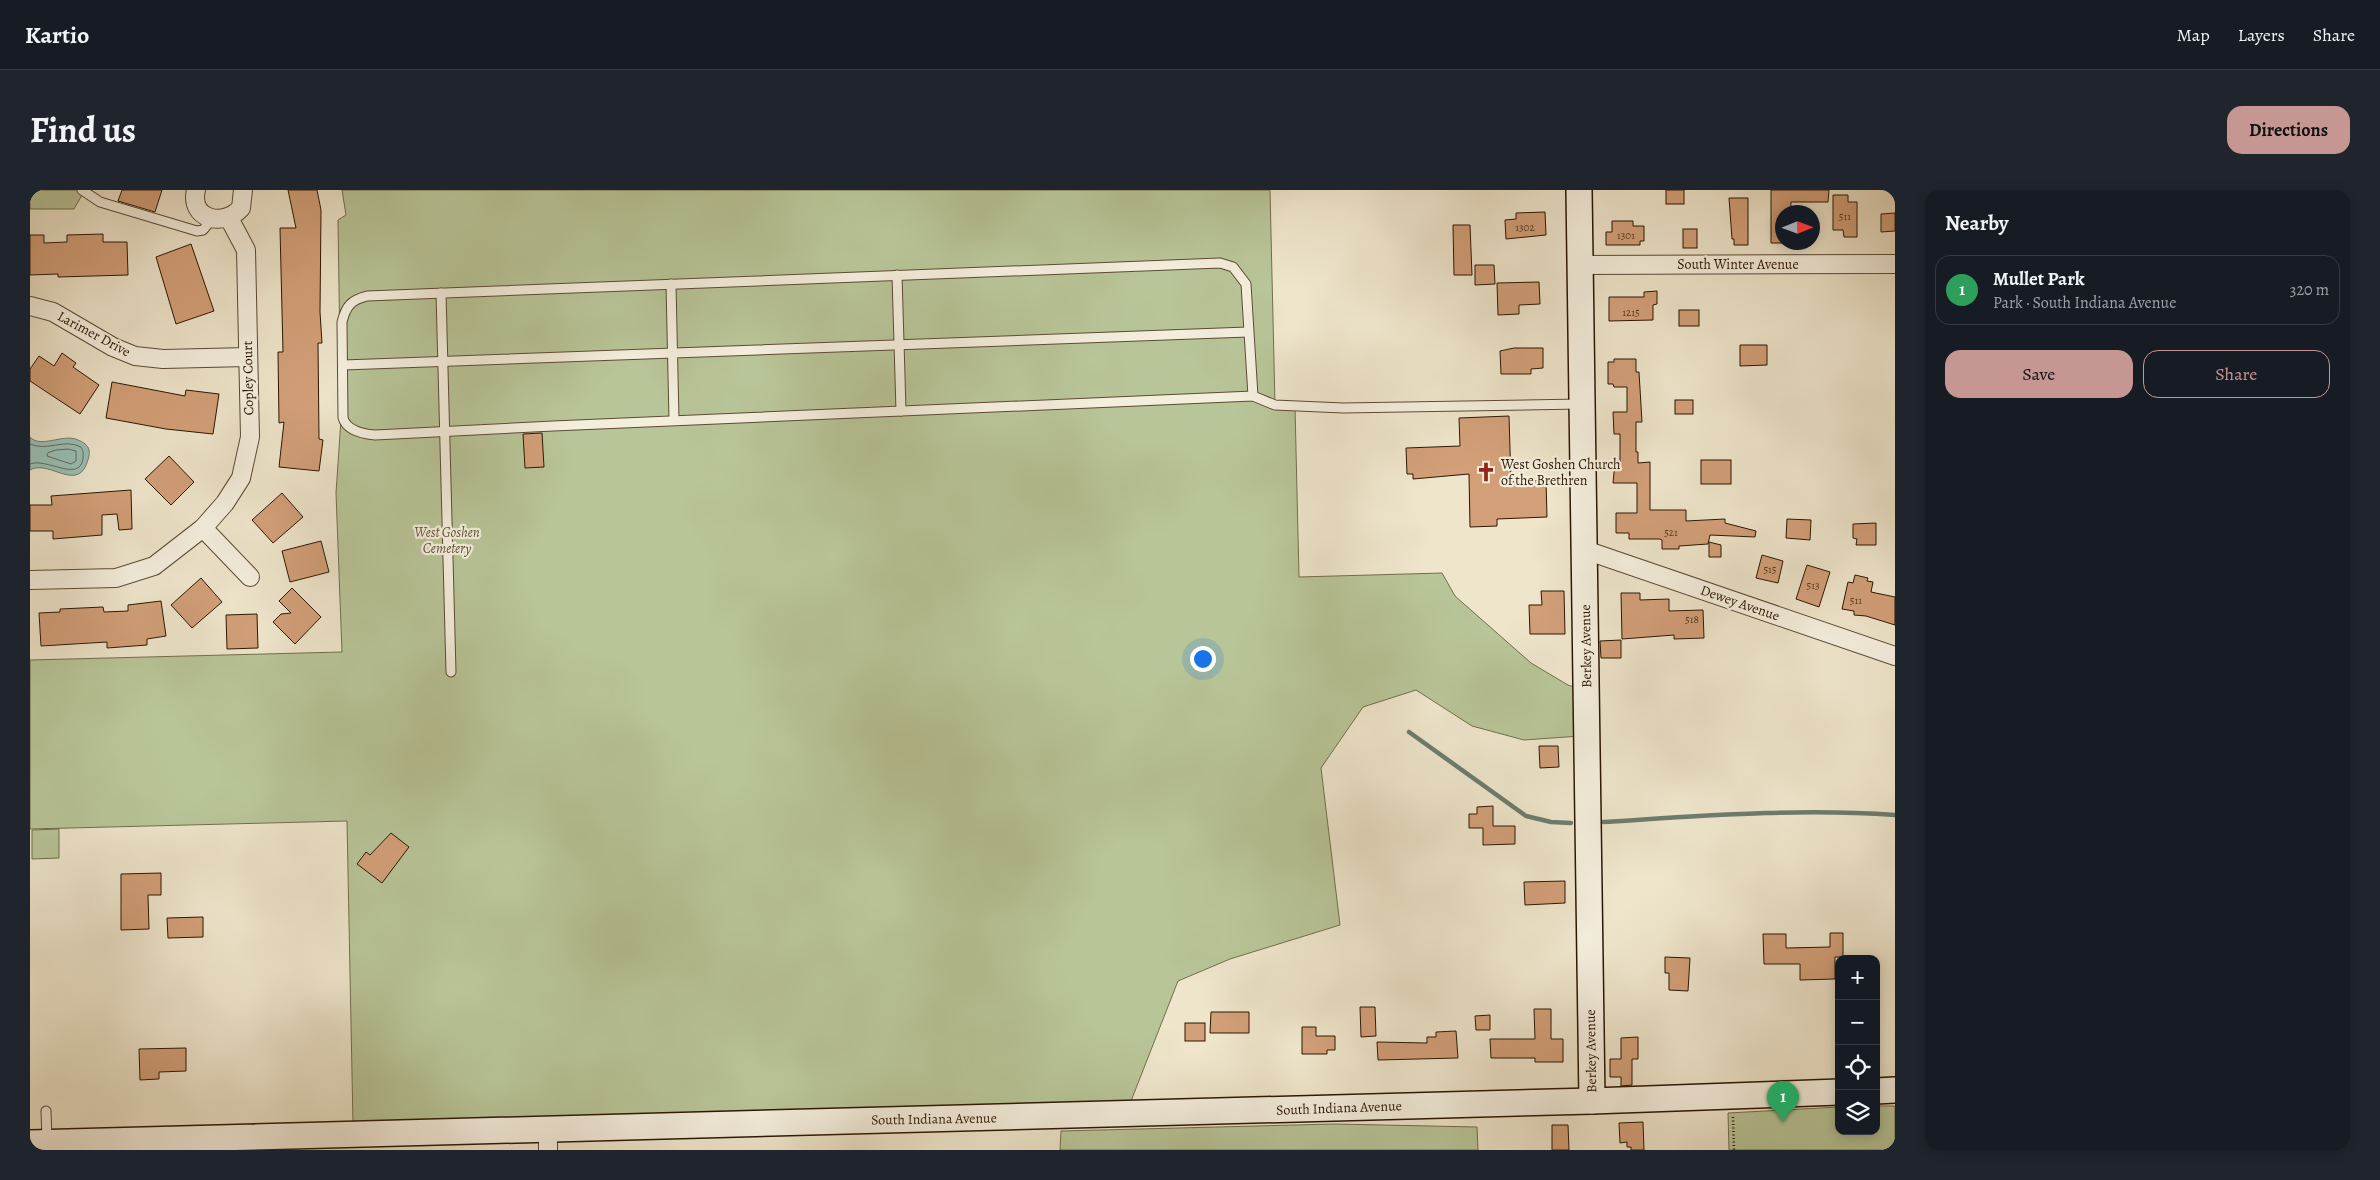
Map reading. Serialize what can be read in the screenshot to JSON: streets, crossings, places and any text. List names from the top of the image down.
{
  "streets": {
    "street": [
      "South Winter Avenue",
      "Larimer Drive",
      "Copley Court",
      "Dewey Avenue",
      "Berkey Avenue",
      "South Indiana Avenue"
    ]
  },
  "crossings": [
    ["South Winter Avenue", "Berkey Avenue"],
    ["Larimer Drive", "Copley Court"],
    ["Dewey Avenue", "Berkey Avenue"],
    ["Berkey Avenue", "South Indiana Avenue"]
  ],
  "parks": ["West Goshen Cemetery"],
  "places": {
    "church": ["West Goshen Church of the Brethren"]
  },
  "house_numbers": [
    "511",
    "1302",
    "1301",
    "1215",
    "521",
    "515",
    "513",
    "511",
    "518"
  ],
  "north": "right",
  "page": {
    "header": "Kartio",
    "nav": ["Map", "Layers", "Share"],
    "title": "Find us",
    "buttons": [
      "Directions",
      ["Save", "Share"]
    ],
    "heading": "Nearby",
    "list": [
      {
        "mark": "1",
        "name": "Mullet Park",
        "note": "Park · South Indiana Avenue",
        "value": "320 m"
      }
    ],
    "map_buttons": ["+", "−"],
    "pins": "1"
  }
}
